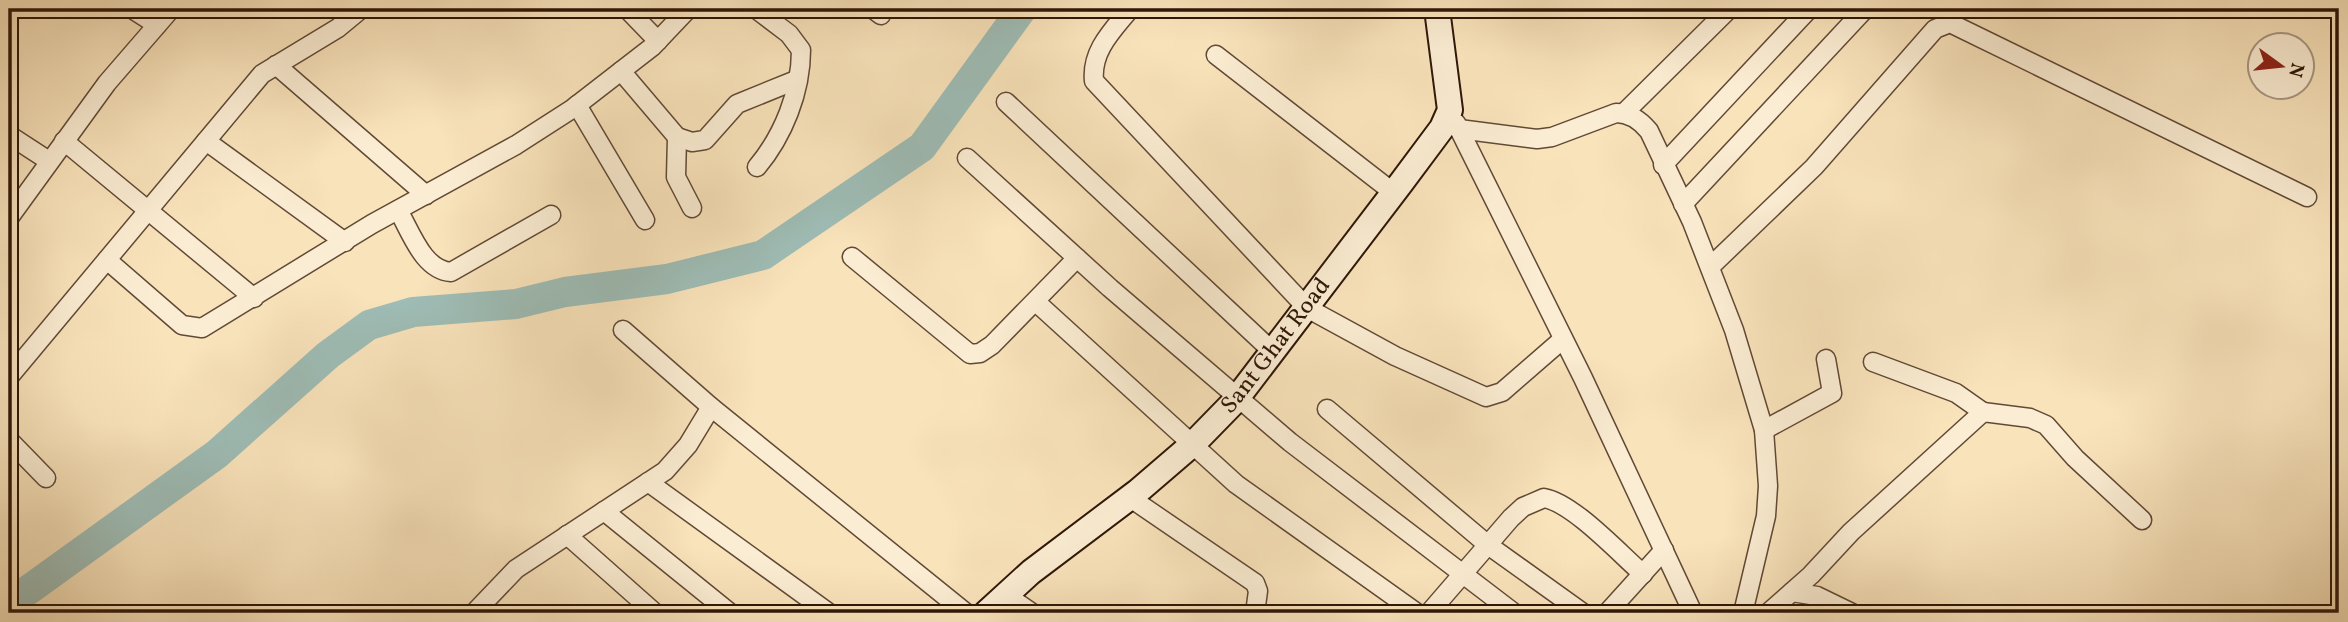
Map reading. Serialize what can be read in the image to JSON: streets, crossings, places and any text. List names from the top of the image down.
{
  "streets": {
    "street": ["Sant Ghat Road"]
  },
  "north": "right"
}
